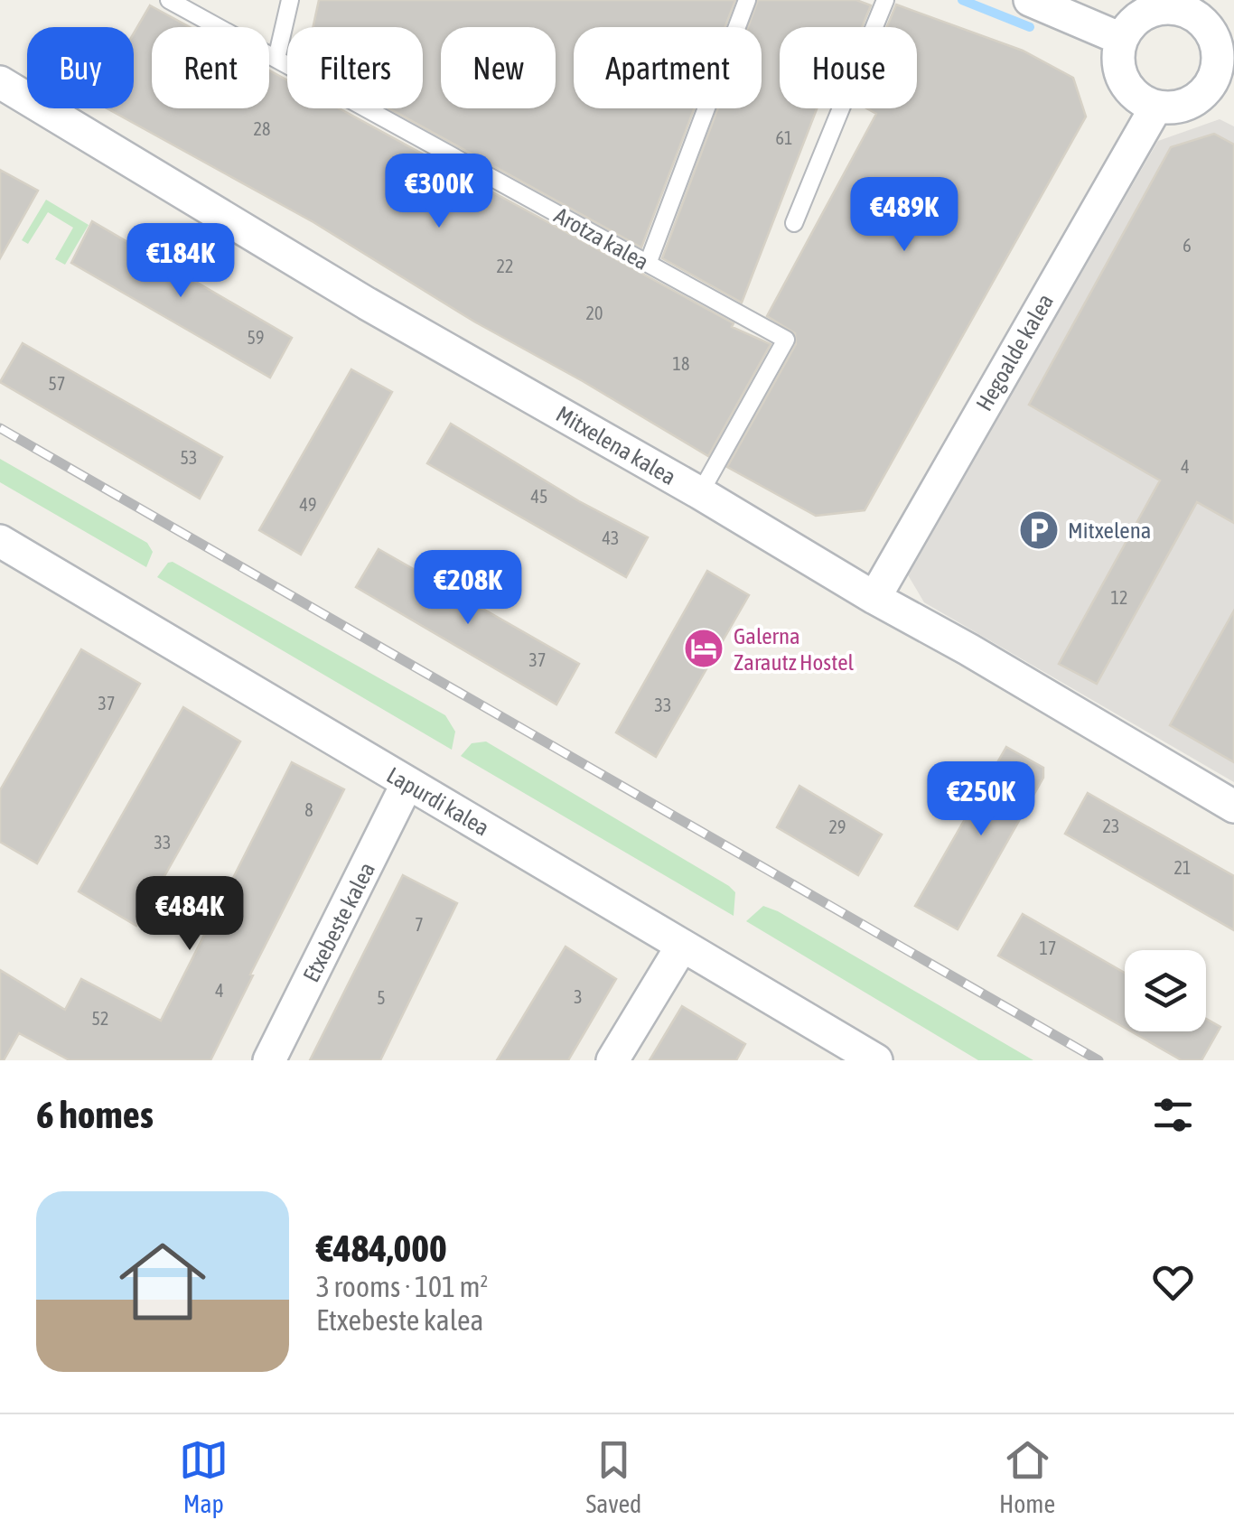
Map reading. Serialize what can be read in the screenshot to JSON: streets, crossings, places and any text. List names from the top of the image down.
{
  "streets": {
    "street": [
      "Hegoalde kalea",
      "Mitxelena kalea",
      "Lapurdi kalea",
      "Etxebeste kalea"
    ],
    "lane": ["Arotza kalea"]
  },
  "crossings": [
    ["Arotza kalea", "Mitxelena kalea"],
    ["Hegoalde kalea", "Mitxelena kalea"],
    ["Lapurdi kalea", "Etxebeste kalea"]
  ],
  "places": {
    "parking": ["Mitxelena"],
    "hotel": ["Galerna Zarautz Hostel"]
  },
  "house_numbers": [
    "28",
    "61",
    "6",
    "22",
    "20",
    "59",
    "18",
    "57",
    "53",
    "4",
    "45",
    "49",
    "43",
    "12",
    "37",
    "37",
    "33",
    "8",
    "23",
    "29",
    "33",
    "21",
    "7",
    "17",
    "4",
    "3",
    "5",
    "52"
  ],
  "page": {
    "chip": [
      "Buy",
      "Rent",
      "Filters",
      "New",
      "Apartment",
      "House"
    ],
    "price": [
      "€300K",
      "€489K",
      "€184K",
      "€208K",
      "€250K",
      "€484K"
    ],
    "heading": "6 homes",
    "list": [
      {
        "name": "€484,000",
        "note": "3 rooms · 101 m² · Etxebeste kalea"
      }
    ],
    "tabs": ["Map", "Saved", "Home"]
  }
}
